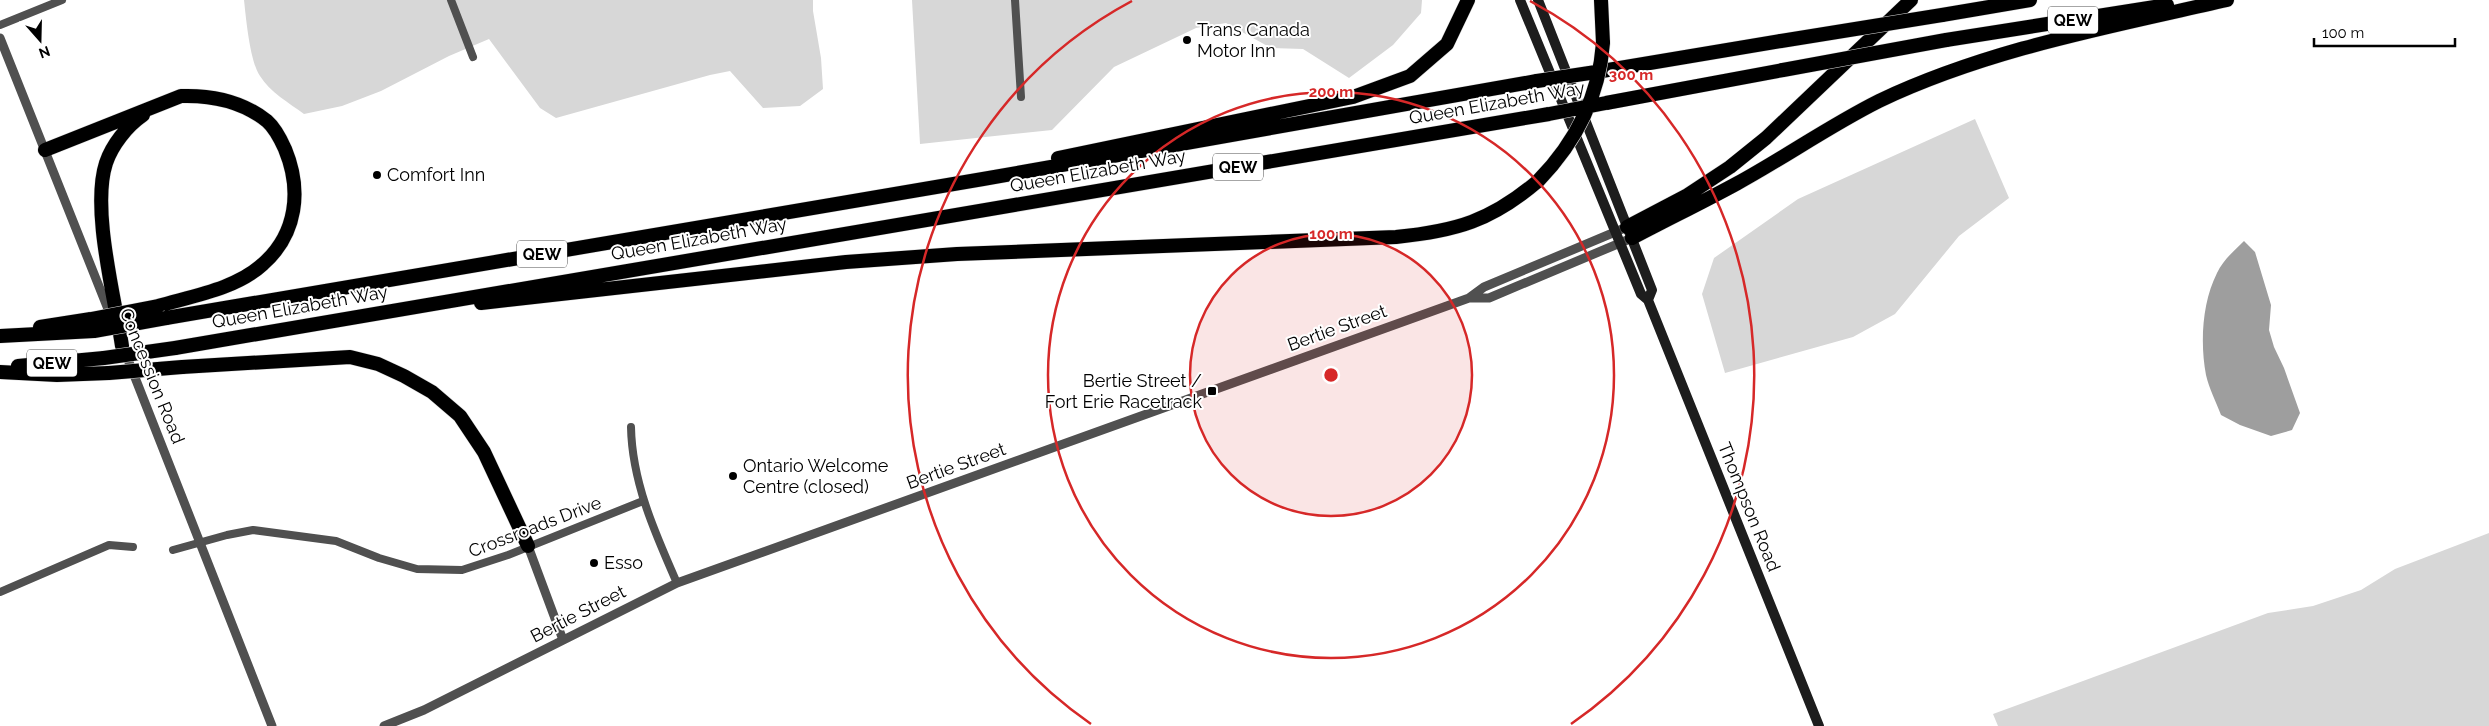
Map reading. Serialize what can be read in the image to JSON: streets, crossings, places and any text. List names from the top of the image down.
{
  "streets": {
    "highway": ["QEW", "Queen Elizabeth Way"],
    "main road": ["Thompson Road"],
    "street": ["Bertie Street", "Concession Road", "Crossroads Drive"]
  },
  "crossings": [
    ["Bertie Street", "Thompson Road"],
    ["Concession Road", "Crossroads Drive"]
  ],
  "places": {
    "other": [
      "Trans Canada Motor Inn",
      "Comfort Inn",
      "Ontario Welcome Centre (closed)",
      "Esso"
    ],
    "transit": ["Bertie Street / Fort Erie Racetrack"]
  },
  "scale_bar": "100 m",
  "north": "bottom",
  "rings": ["300 m", "200 m", "100 m"]
}
